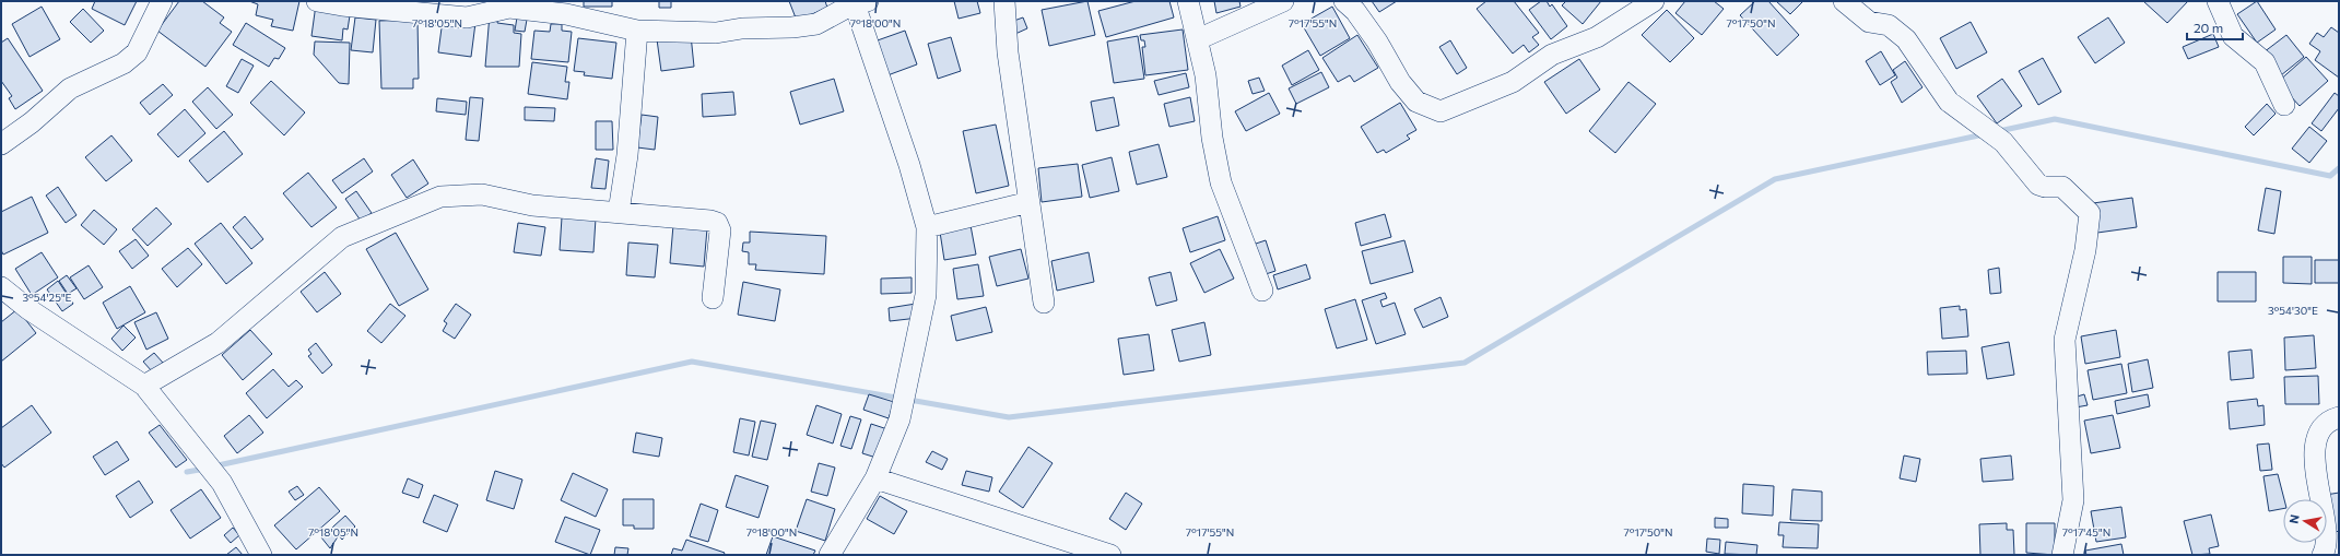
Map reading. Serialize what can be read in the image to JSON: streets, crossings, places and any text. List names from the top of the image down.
{
  "scale_bar": "20 m",
  "north": "left",
  "coordinates": [
    "7°18'05\"N",
    "7°18'00\"N",
    "7°17'55\"N",
    "7°17'50\"N",
    "3°54'25\"E",
    "3°54'30\"E",
    "7°17'45\"N"
  ]
}
